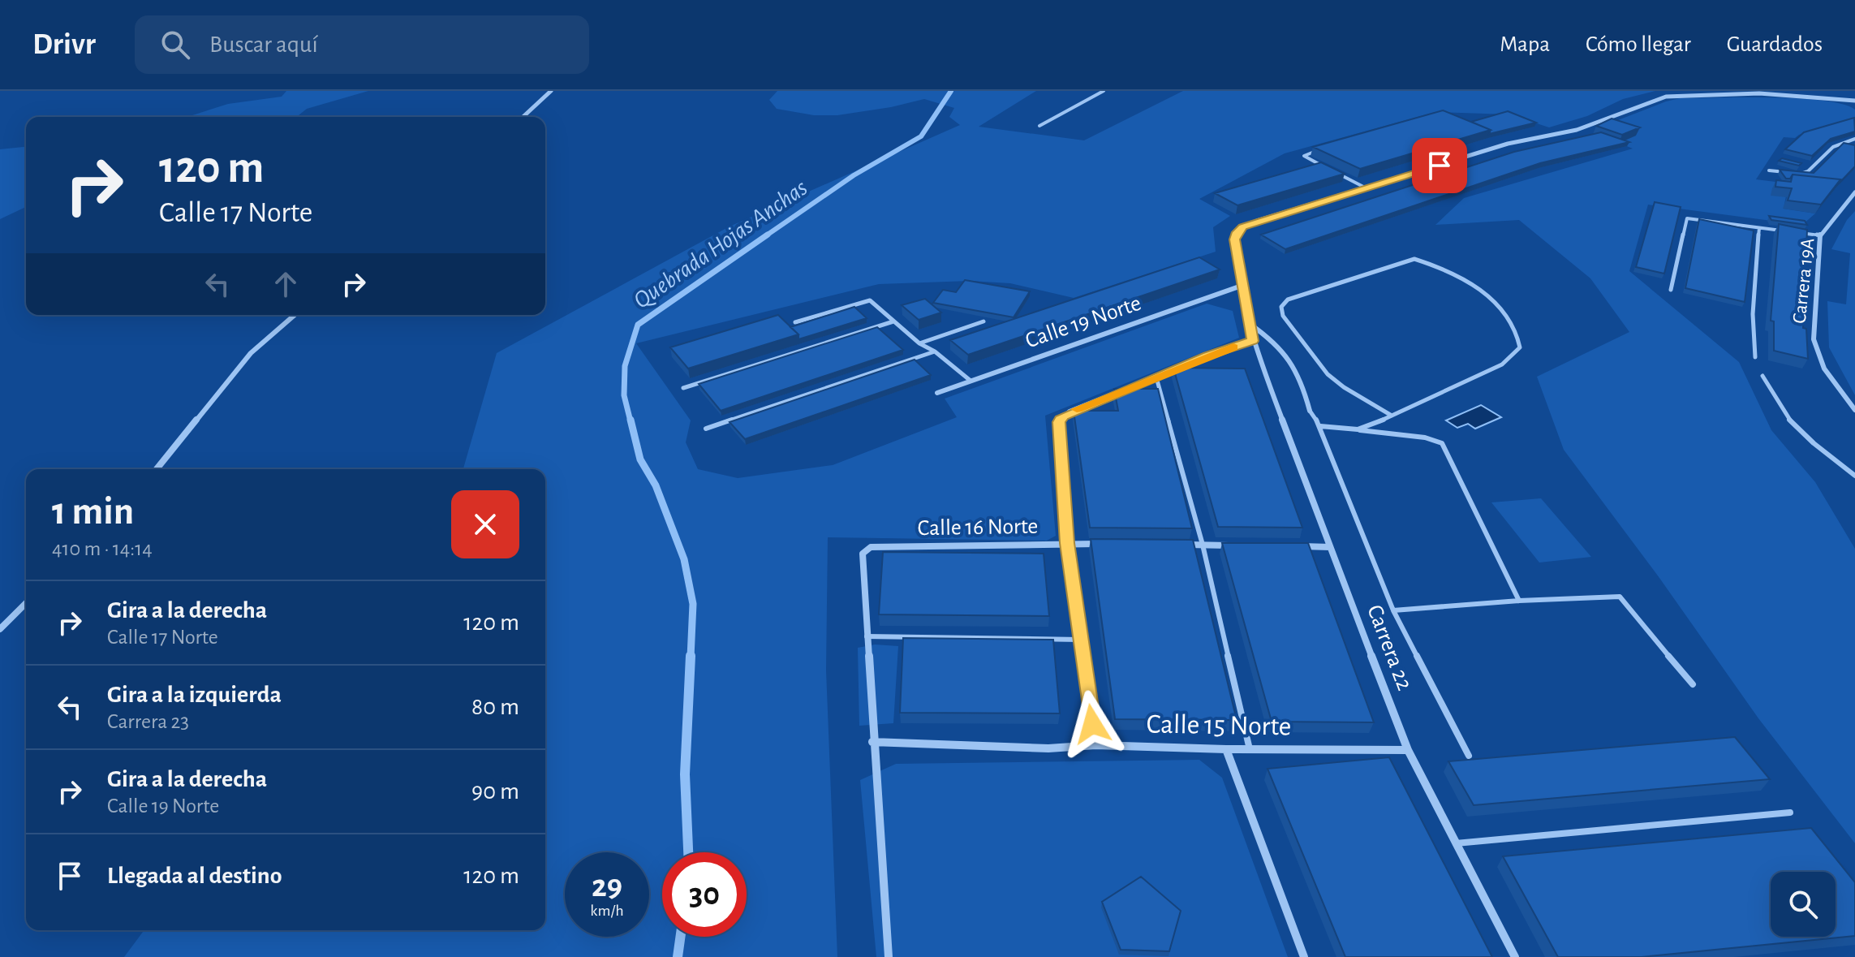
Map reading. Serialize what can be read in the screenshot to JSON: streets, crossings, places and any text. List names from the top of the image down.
{
  "streets": {
    "street": [
      "Carrera 19A",
      "Calle 19 Norte",
      "Calle 16 Norte",
      "Carrera 22",
      "Calle 15 Norte"
    ]
  },
  "crossings": [
    ["Calle 19 Norte", "Carrera 22"],
    ["Carrera 22", "Calle 15 Norte"]
  ],
  "water": ["Quebrada Hojas Anchas"],
  "page": {
    "header": "Drivr",
    "search": "Buscar aquí",
    "nav": ["Mapa", "Cómo llegar", "Guardados"],
    "turn": ["120 m", "Calle 17 Norte"],
    "heading": ["1 min", "410 m · 14:14"],
    "list": [
      {
        "name": "Gira a la derecha",
        "note": "Calle 17 Norte",
        "value": "120 m"
      },
      {
        "name": "Gira a la izquierda",
        "note": "Carrera 23",
        "value": "80 m"
      },
      {
        "name": "Gira a la derecha",
        "note": "Calle 19 Norte",
        "value": "90 m"
      },
      {
        "name": "Llegada al destino",
        "value": "120 m"
      }
    ],
    "speed": "29 km/h",
    "limit": "30"
  }
}
